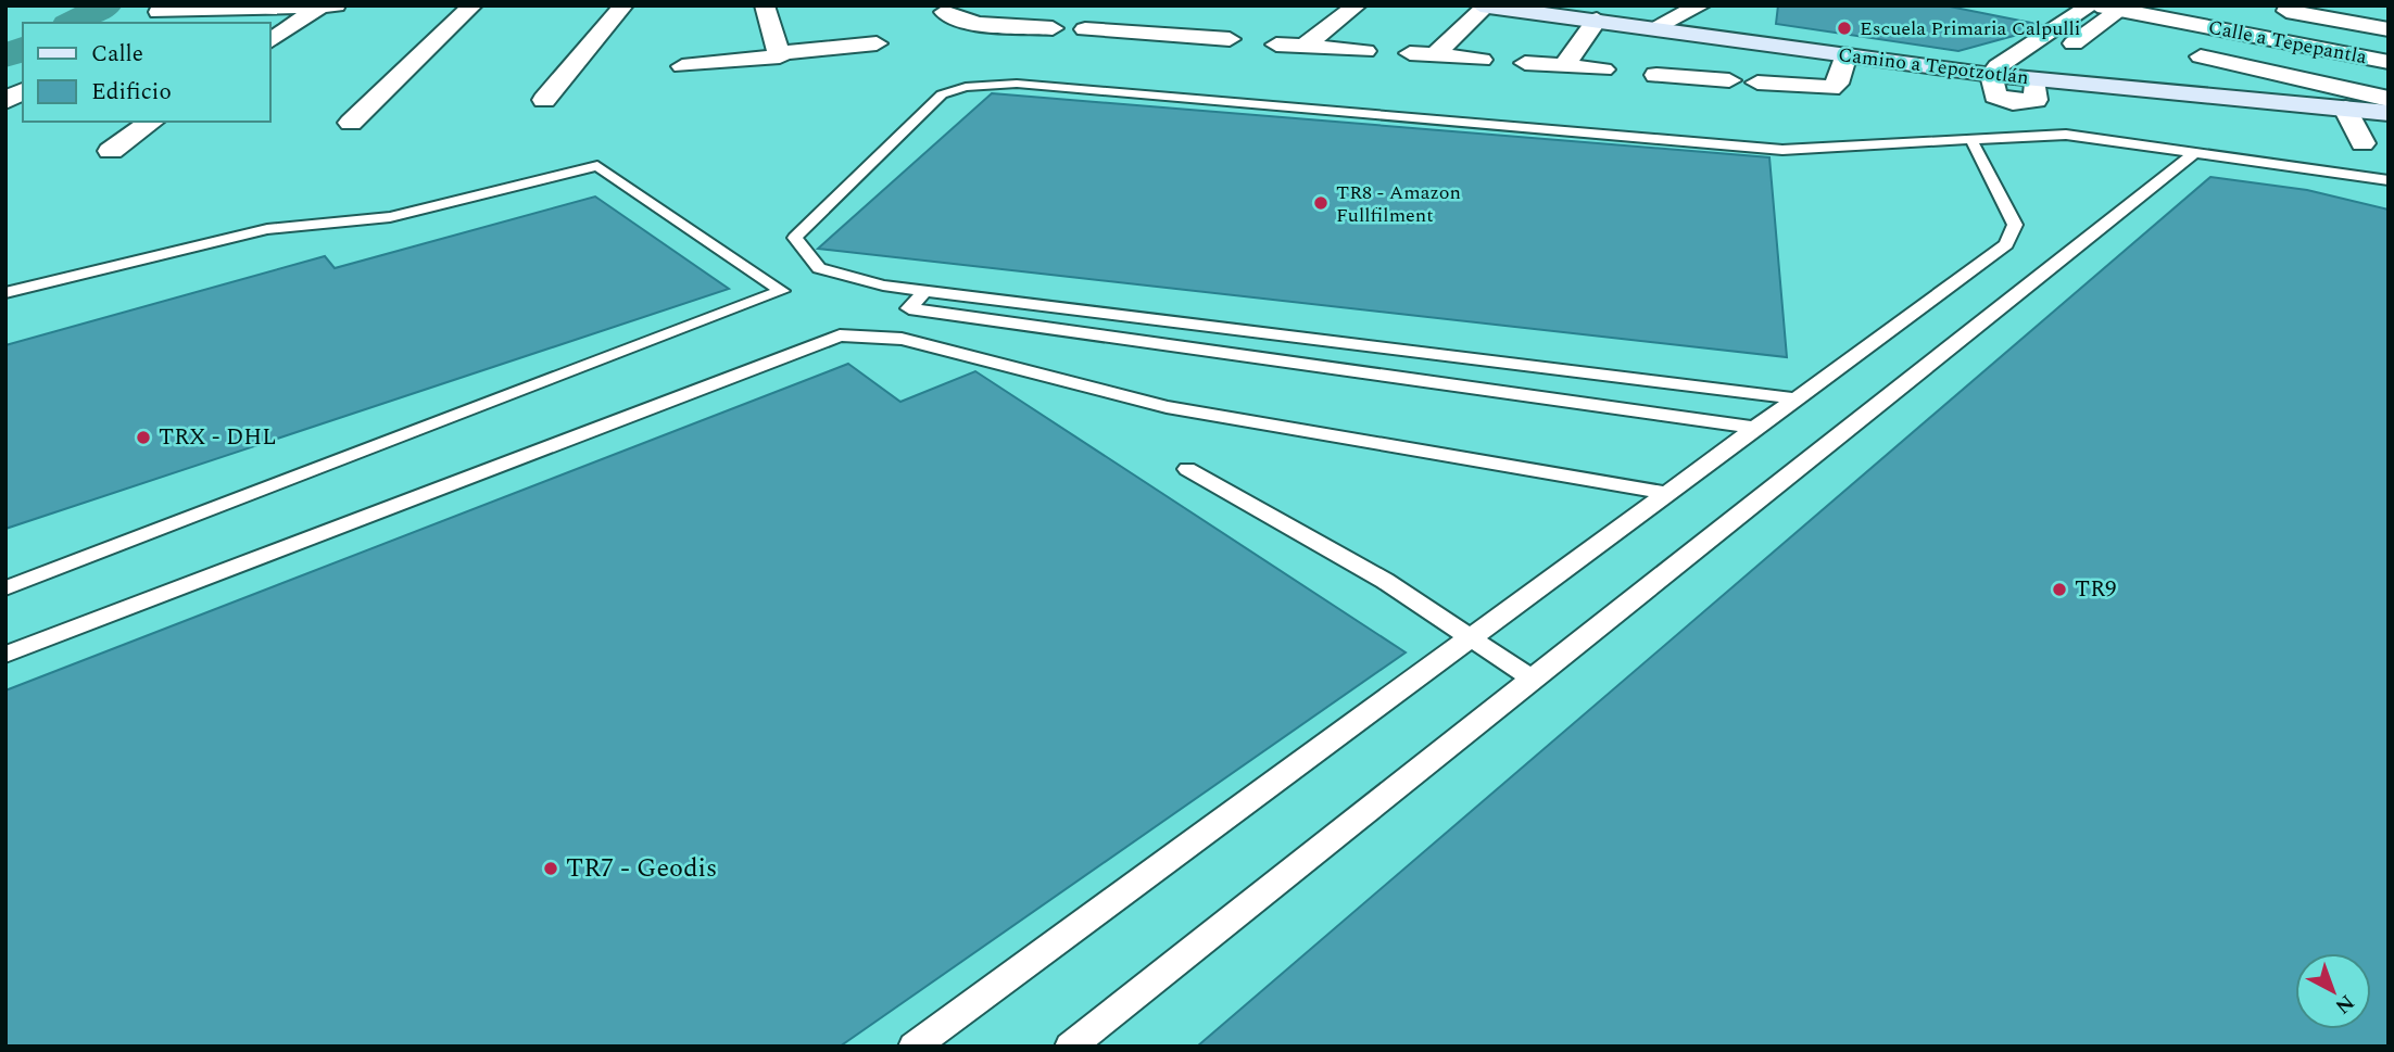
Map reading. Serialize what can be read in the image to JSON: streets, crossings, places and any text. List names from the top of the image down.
{
  "streets": {
    "main road": ["Camino a Tepotzotlán"],
    "street": ["Calle a Tepepantla"]
  },
  "places": [
    "Escuela Primaria Calpulli",
    "TR8 - Amazon Fullfilment",
    "TRX - DHL",
    "TR9",
    "TR7 - Geodis"
  ],
  "legend": ["Calle", "Edificio"],
  "north": "bottom right"
}
